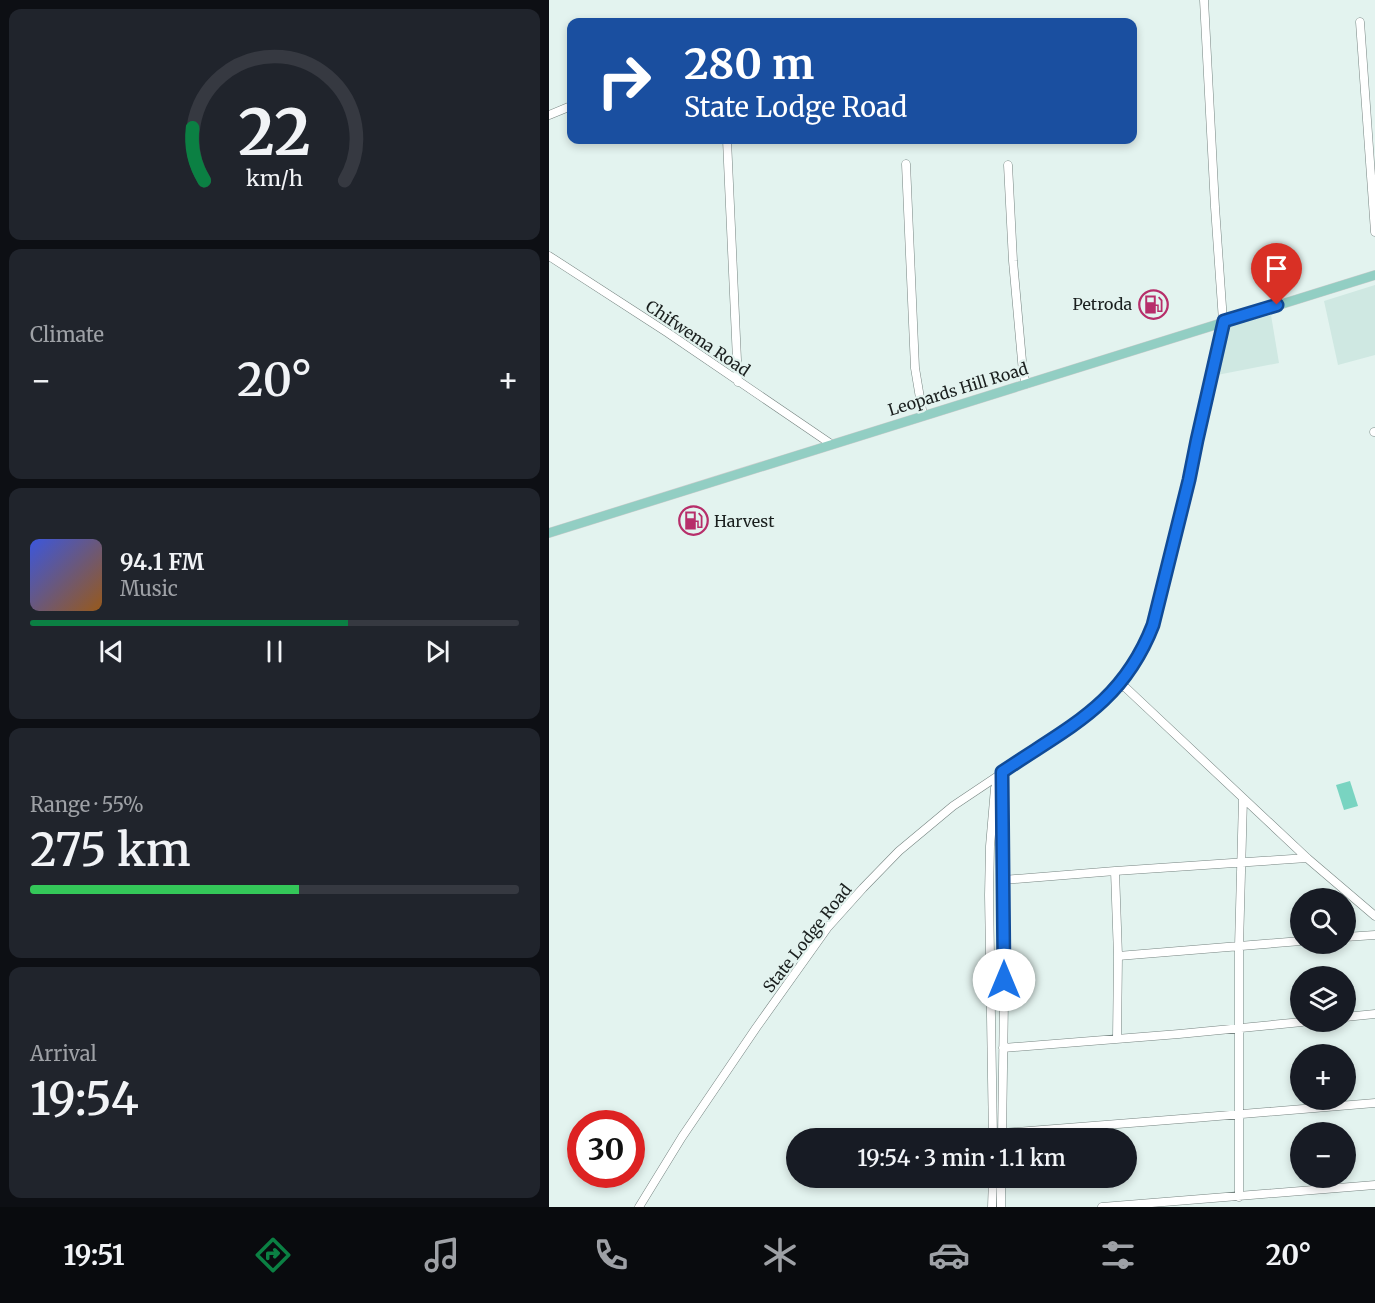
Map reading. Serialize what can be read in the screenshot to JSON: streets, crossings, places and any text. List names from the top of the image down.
{
  "streets": {
    "main road": ["Leopards Hill Road"],
    "street": ["Chifwema Road", "State Lodge Road"]
  },
  "crossings": [
    ["Chifwema Road", "Leopards Hill Road"],
    ["Leopards Hill Road", "State Lodge Road"]
  ],
  "places": {
    "fuel station": ["Petroda", "Harvest"]
  },
  "page": {
    "turn": ["280 m", "State Lodge Road"],
    "tile": [
      "Climate",
      ["Range · 55%", "275 km"],
      ["Arrival", "19:54"]
    ],
    "heat": ["−", "20°", "+"],
    "song": ["94.1 FM", "Music"],
    "map_buttons": ["+", "−"],
    "limit": "30",
    "trip": "19:54 · 3 min · 1.1 km",
    "tabs": ["19:51", "20°"],
    "gauge": ["22", "km/h"]
  }
}
